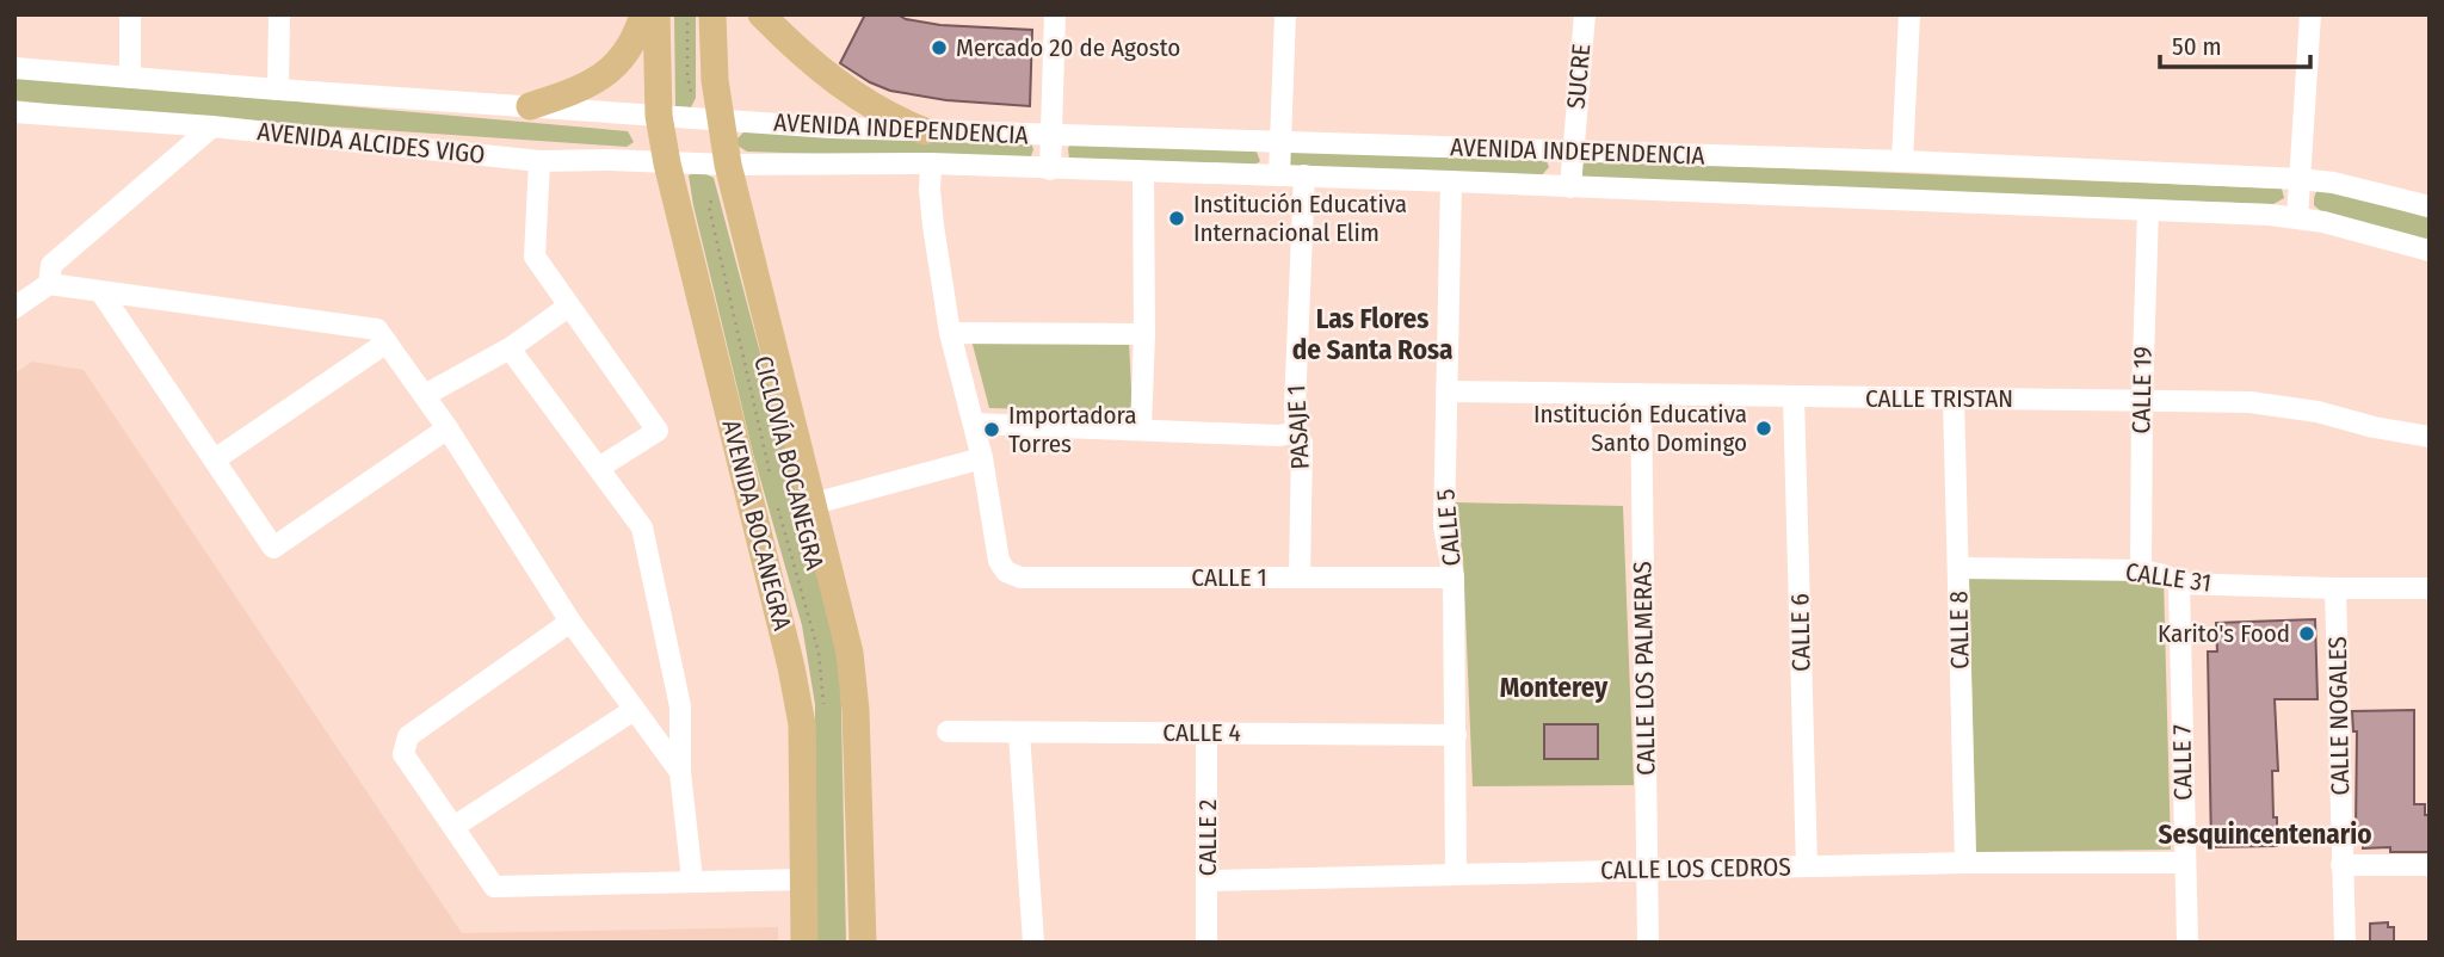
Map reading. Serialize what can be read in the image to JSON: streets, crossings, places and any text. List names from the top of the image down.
{
  "streets": {
    "main road": ["AVENIDA BOCANEGRA"],
    "street": [
      "SUCRE",
      "AVENIDA INDEPENDENCIA",
      "AVENIDA ALCIDES VIGO",
      "CALLE 19",
      "CALLE TRISTAN",
      "PASAJE 1",
      "CALLE 5",
      "CALLE 1",
      "CALLE 31",
      "CALLE 8",
      "CALLE 6",
      "CALLE LOS PALMERAS",
      "CALLE NOGALES",
      "CALLE 4",
      "CALLE 7",
      "CALLE 2",
      "CALLE LOS CEDROS"
    ],
    "path": ["CICLOVÍA BOCANEGRA"]
  },
  "crossings": [
    ["SUCRE", "AVENIDA INDEPENDENCIA"],
    ["AVENIDA INDEPENDENCIA", "AVENIDA ALCIDES VIGO"],
    ["AVENIDA INDEPENDENCIA", "CALLE 19"],
    ["AVENIDA INDEPENDENCIA", "PASAJE 1"],
    ["AVENIDA INDEPENDENCIA", "CALLE 5"],
    ["AVENIDA ALCIDES VIGO", "AVENIDA BOCANEGRA"],
    ["CALLE 19", "CALLE TRISTAN"],
    ["CALLE 19", "CALLE 31"],
    ["CALLE TRISTAN", "CALLE 5"],
    ["CALLE TRISTAN", "CALLE 8"],
    ["CALLE TRISTAN", "CALLE 6"],
    ["CALLE TRISTAN", "CALLE LOS PALMERAS"],
    ["PASAJE 1", "CALLE 1"],
    ["CALLE 5", "CALLE 1"],
    ["CALLE 5", "CALLE 4"],
    ["CALLE 5", "CALLE LOS CEDROS"],
    ["CALLE 31", "CALLE 8"],
    ["CALLE 31", "CALLE NOGALES"],
    ["CALLE 31", "CALLE 7"],
    ["CALLE 8", "CALLE LOS CEDROS"],
    ["CALLE 6", "CALLE LOS CEDROS"],
    ["CALLE LOS PALMERAS", "CALLE LOS CEDROS"],
    ["CALLE 4", "CALLE 2"],
    ["CALLE 7", "CALLE LOS CEDROS"],
    ["CALLE 2", "CALLE LOS CEDROS"]
  ],
  "districts": ["Las Flores de Santa Rosa", "Monterey", "Sesquincentenario"],
  "places": [
    "Mercado 20 de Agosto",
    "Institución Educativa Internacional Elim",
    "Institución Educativa Santo Domingo",
    "Importadora Torres",
    "Karito's Food"
  ],
  "scale_bar": "50 m"
}
